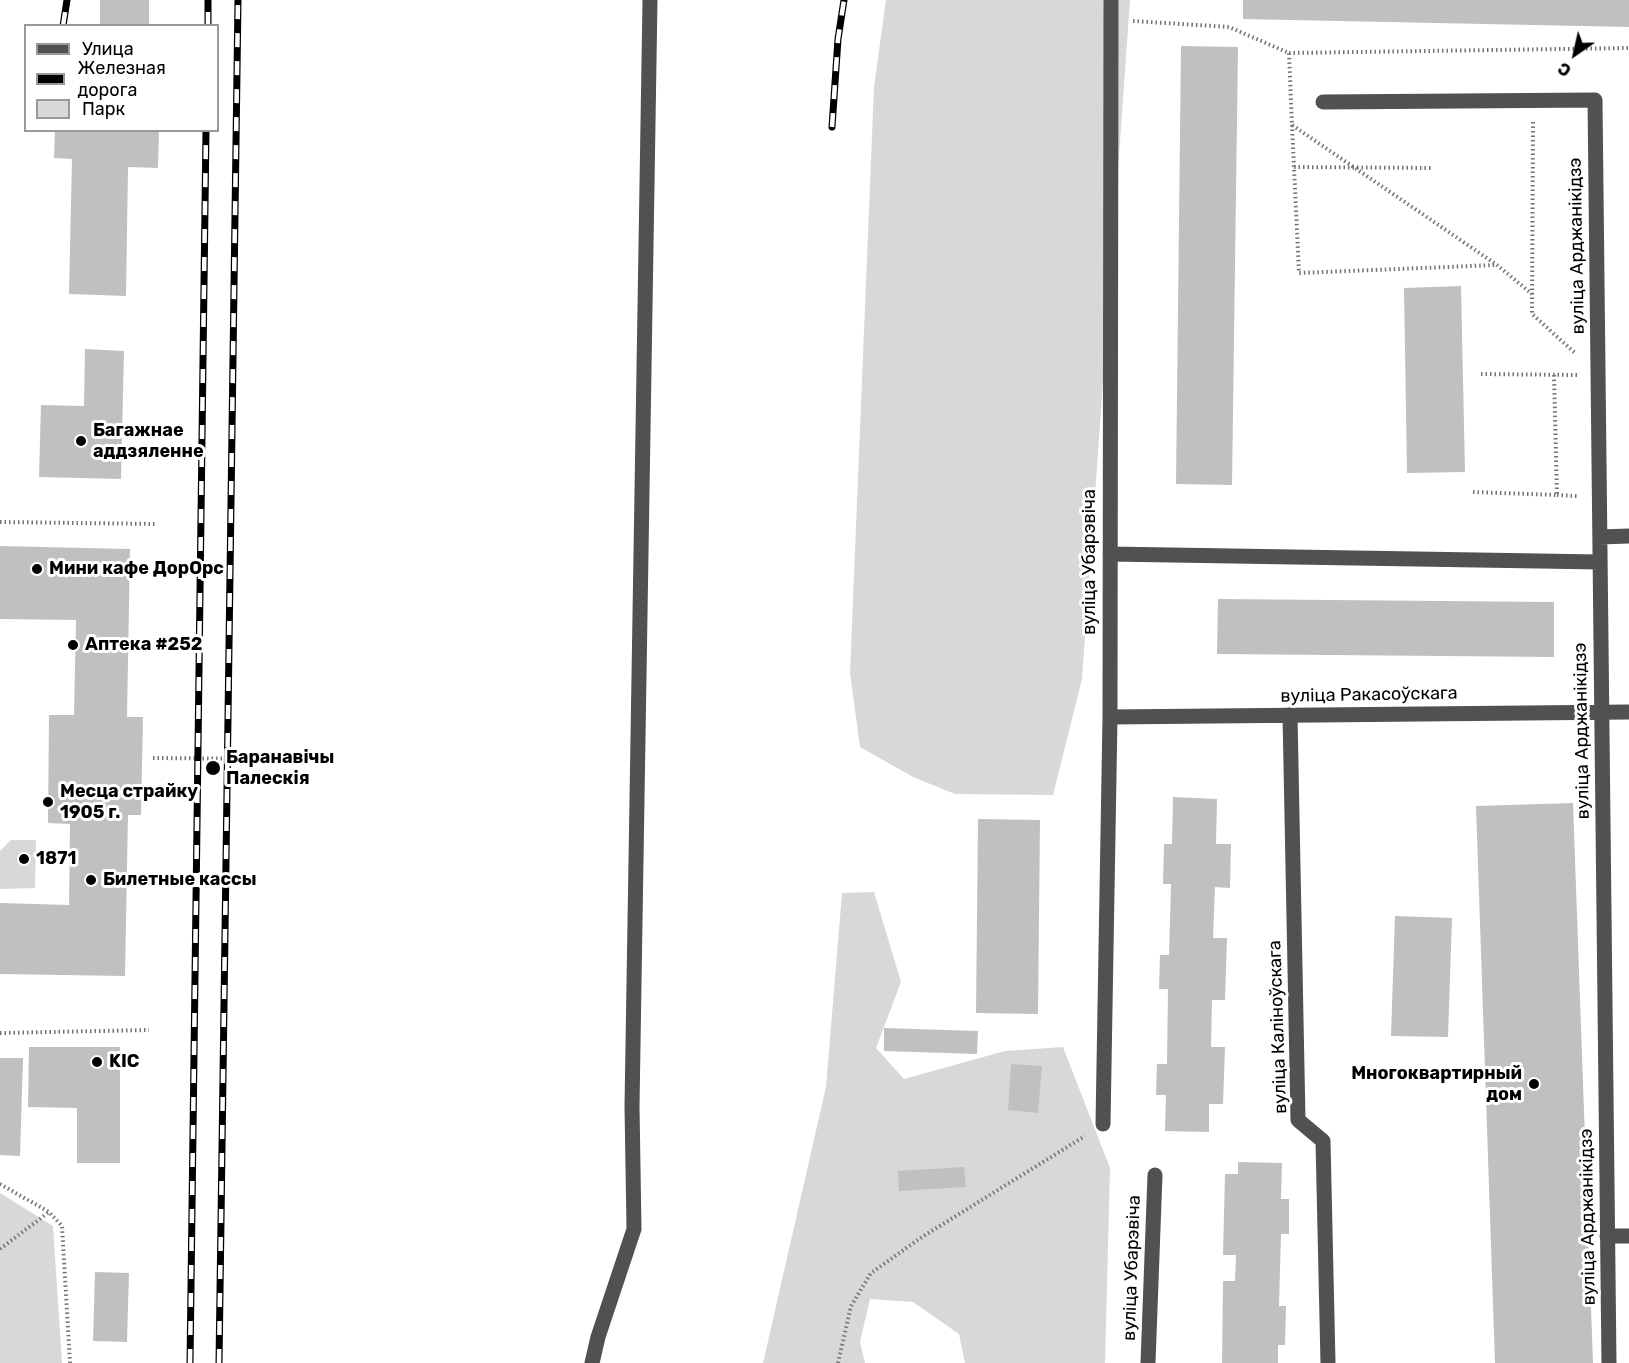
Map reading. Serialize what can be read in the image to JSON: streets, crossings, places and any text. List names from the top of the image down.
{
  "streets": {
    "street": [
      "вуліца Арджанікідзэ",
      "вуліца Убарэвіча",
      "вуліца Ракасоўскага",
      "вуліца Каліноўскага"
    ]
  },
  "crossings": [
    ["вуліца Арджанікідзэ", "вуліца Ракасоўскага"],
    ["вуліца Убарэвіча", "вуліца Ракасоўскага"],
    ["вуліца Ракасоўскага", "вуліца Каліноўскага"]
  ],
  "places": [
    "Багажнае аддзяленне",
    "Мини кафе ДорОрс",
    "Аптека #252",
    "Баранавічы Палескія",
    "Месца страйку 1905 г.",
    "1871",
    "Билетные кассы",
    "KIC",
    "Многоквартирный дом"
  ],
  "legend": ["Улица", "Железная дорога", "Парк"],
  "north": "bottom left"
}
